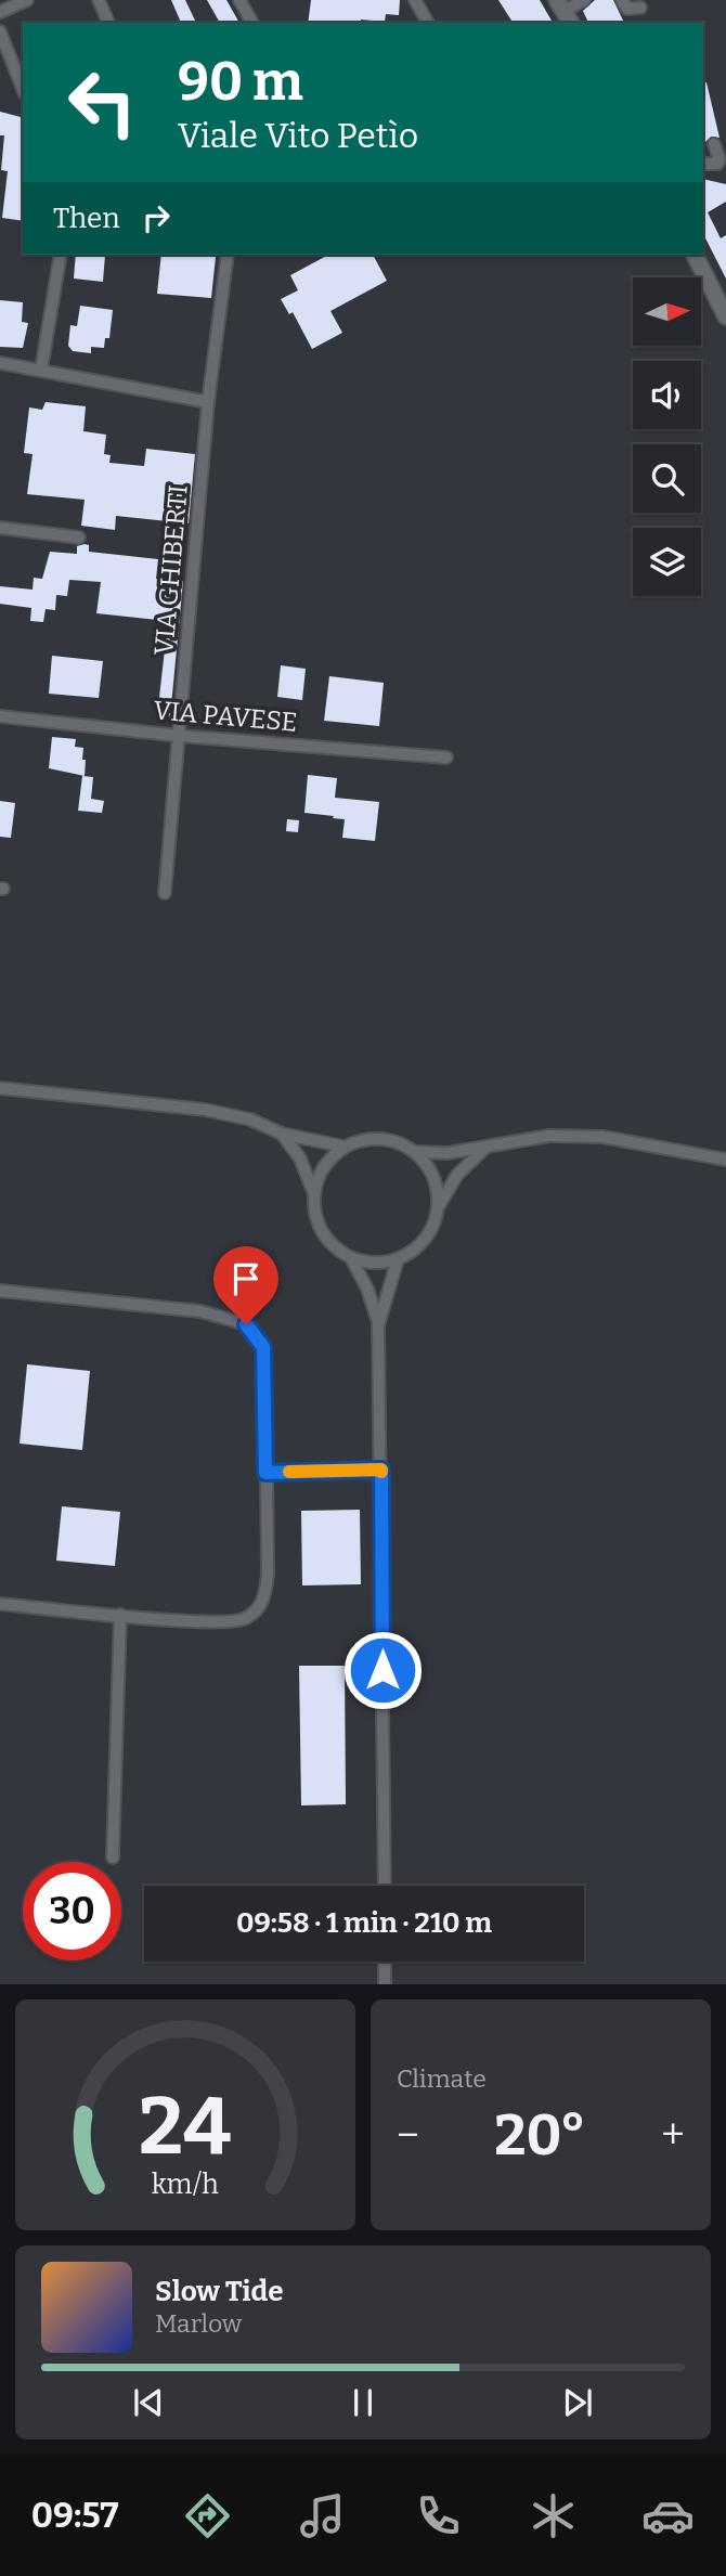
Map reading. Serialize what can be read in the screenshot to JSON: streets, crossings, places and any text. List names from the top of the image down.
{
  "streets": {
    "street": ["VIA GHIBERTI", "VIA PAVESE"]
  },
  "crossings": [
    ["VIA GHIBERTI", "VIA PAVESE"]
  ],
  "north": "right",
  "page": {
    "turn": ["90 m", "Viale Vito Petìo"],
    "then": "Then",
    "limit": "30",
    "trip": "09:58 · 1 min · 210 m",
    "tile": "Climate",
    "heat": ["−", "20°", "+"],
    "song": ["Slow Tide", "Marlow"],
    "tabs": "09:57",
    "gauge": ["24", "km/h"]
  }
}
